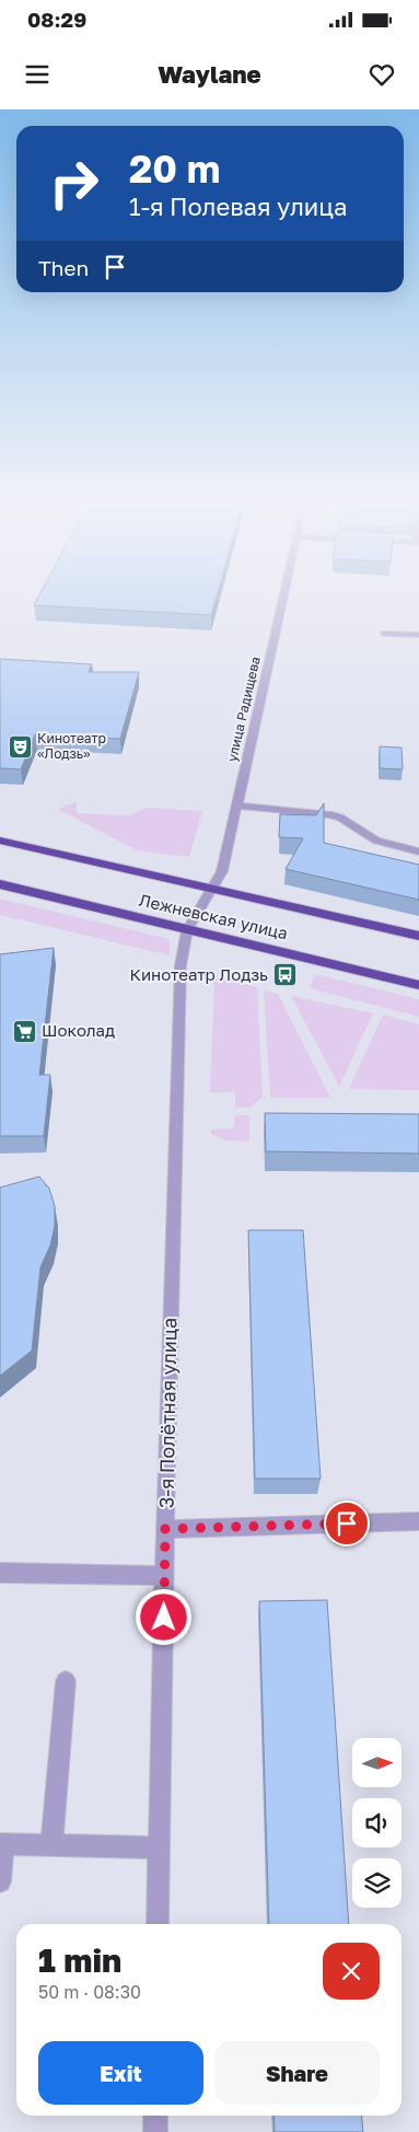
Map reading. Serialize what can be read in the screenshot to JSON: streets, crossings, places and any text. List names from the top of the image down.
{
  "streets": {
    "highway": ["Лежневская улица"],
    "street": ["улица Радищева", "3-я Полётная улица"]
  },
  "crossings": [
    ["улица Радищева", "Лежневская улица"],
    ["улица Радищева", "3-я Полётная улица"],
    ["Лежневская улица", "3-я Полётная улица"]
  ],
  "places": {
    "theatre": ["Кинотеатр «Лодзь»"],
    "bus stop": ["Кинотеатр Лодзь"],
    "supermarket": ["Шоколад"]
  },
  "north": "right",
  "page": {
    "status": "08:29",
    "header": "Waylane",
    "turn": ["20 m", "1-я Полевая улица"],
    "then": "Then",
    "heading": ["1 min", "50 m · 08:30"],
    "buttons": ["Exit", "Share"]
  }
}
